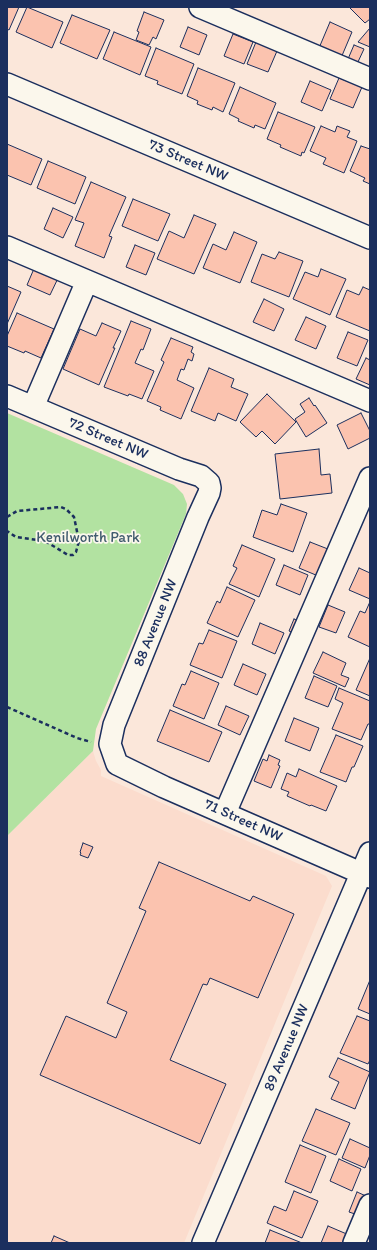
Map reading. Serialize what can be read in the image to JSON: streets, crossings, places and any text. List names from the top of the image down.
{
  "streets": {
    "street": [
      "73 Street NW",
      "72 Street NW",
      "88 Avenue NW",
      "71 Street NW",
      "89 Avenue NW"
    ]
  },
  "crossings": [
    ["72 Street NW", "88 Avenue NW"],
    ["88 Avenue NW", "71 Street NW"],
    ["71 Street NW", "89 Avenue NW"]
  ],
  "parks": ["Kenilworth Park"]
}
